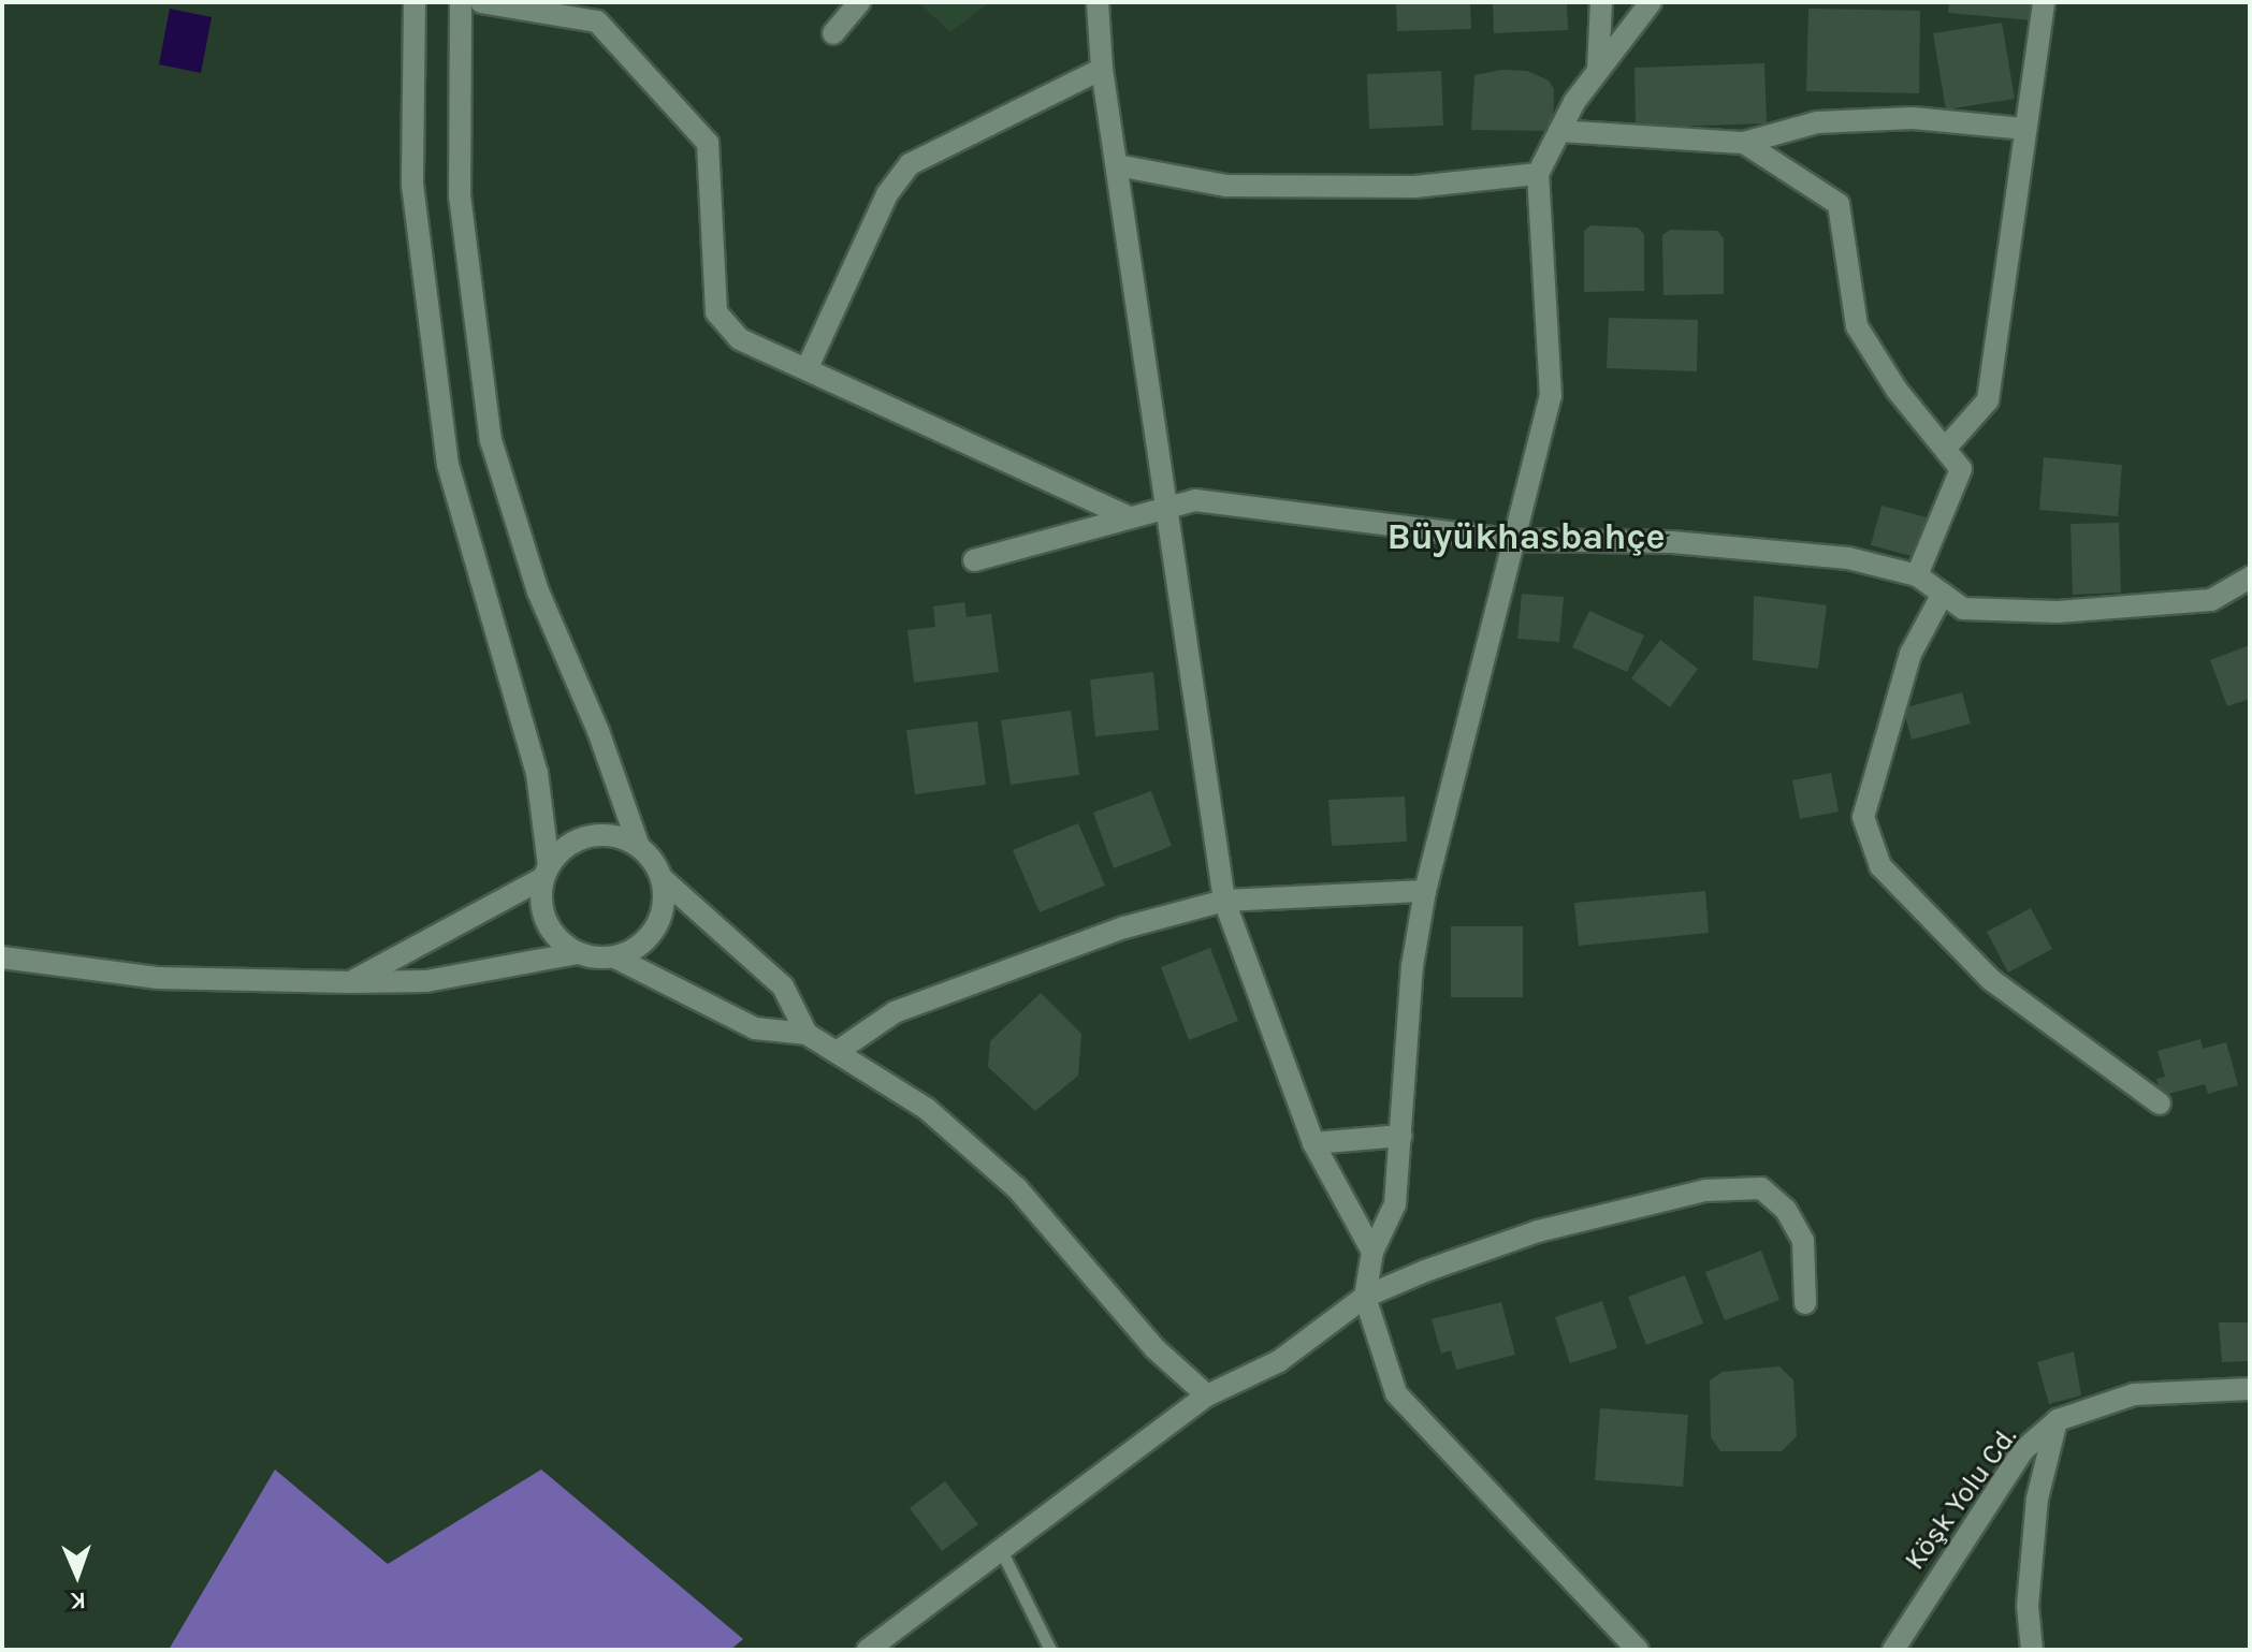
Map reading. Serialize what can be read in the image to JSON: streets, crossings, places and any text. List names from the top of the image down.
{
  "streets": {
    "street": ["Köşk Yolu Cd."]
  },
  "districts": ["Büyükhasbahçe"],
  "north": "bottom"
}
